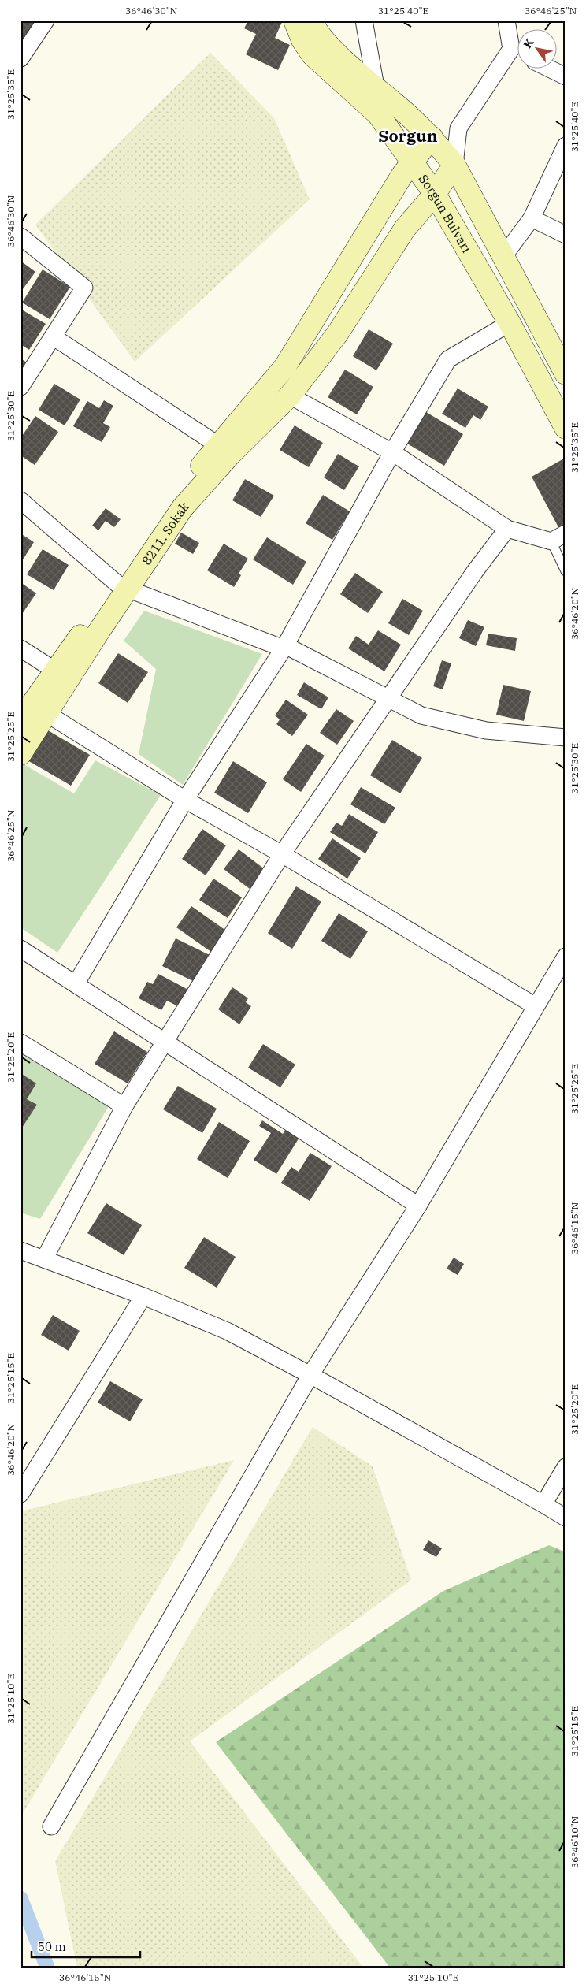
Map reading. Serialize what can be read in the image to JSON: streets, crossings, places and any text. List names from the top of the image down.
{
  "streets": {
    "street": ["Sorgun Bulvarı", "8211. Sokak"]
  },
  "crossings": [
    ["Sorgun Bulvarı", "8211. Sokak"]
  ],
  "districts": ["Sorgun"],
  "scale_bar": "50 m",
  "north": "top left",
  "coordinates": [
    "36°46'30\"N",
    "31°25'40\"E",
    "36°46'25\"N",
    "31°25'35\"E",
    "31°25'30\"E",
    "36°46'20\"N",
    "31°25'25\"E",
    "31°25'20\"E",
    "36°46'15\"N",
    "31°25'15\"E",
    "31°25'10\"E",
    "36°46'10\"N"
  ]
}
